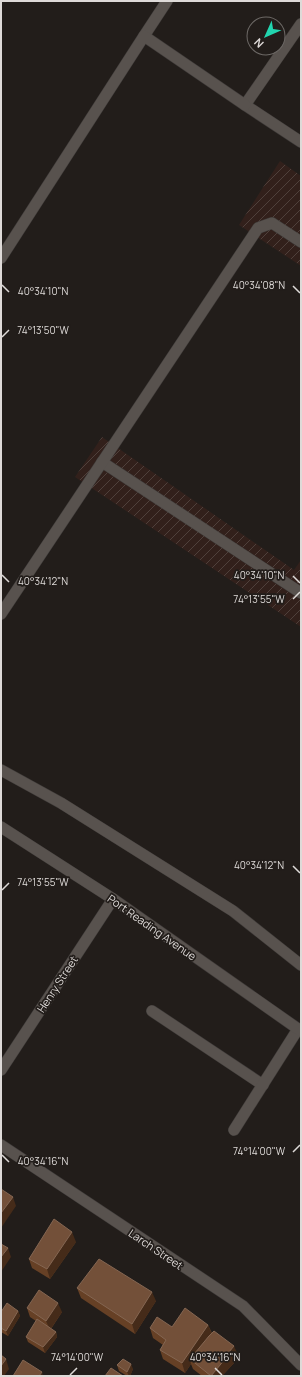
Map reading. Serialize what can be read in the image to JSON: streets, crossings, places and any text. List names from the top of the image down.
{
  "streets": {
    "street": ["Port Reading Avenue", "Henry Street", "Larch Street"]
  },
  "crossings": [
    ["Port Reading Avenue", "Henry Street"]
  ],
  "north": "bottom left",
  "coordinates": [
    "40°34'08\"N",
    "40°34'10\"N",
    "74°13'50\"W",
    "40°34'12\"N",
    "74°13'55\"W",
    "74°14'00\"W",
    "40°34'16\"N"
  ]
}
